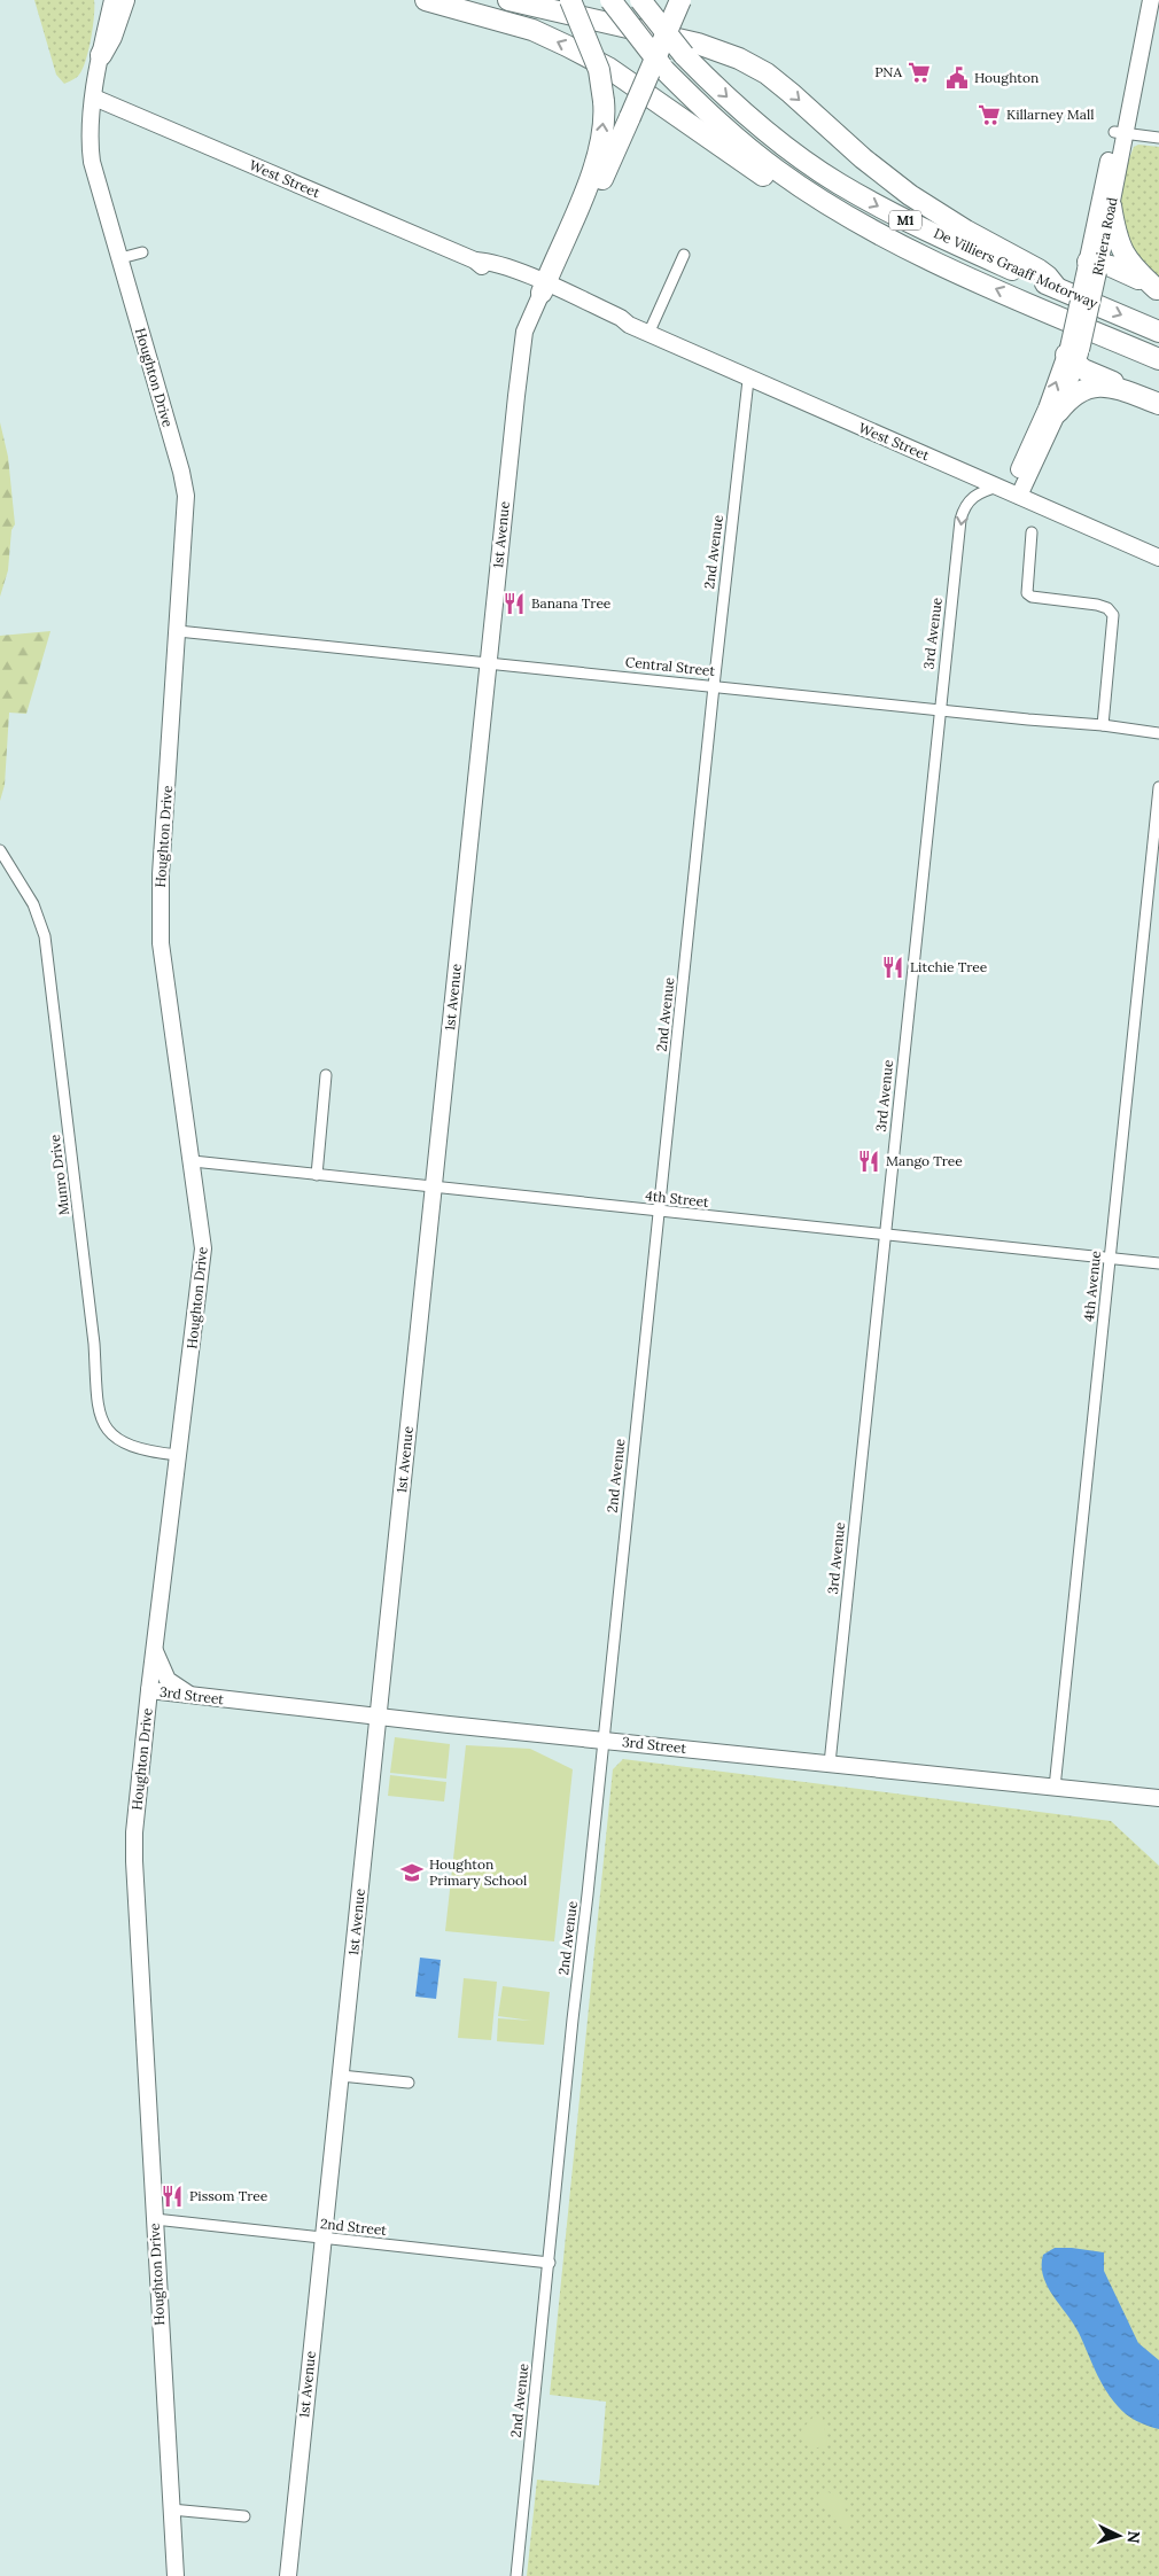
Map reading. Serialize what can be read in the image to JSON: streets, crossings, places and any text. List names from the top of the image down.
{
  "streets": {
    "highway": ["M1", "De Villiers Graaff Motorway"],
    "main road": [
      "West Street",
      "Riviera Road",
      "Houghton Drive",
      "1st Avenue",
      "3rd Street"
    ],
    "street": [
      "2nd Avenue",
      "3rd Avenue",
      "Central Street",
      "Munro Drive",
      "4th Street",
      "4th Avenue",
      "2nd Street"
    ]
  },
  "crossings": [
    ["West Street", "Riviera Road"],
    ["West Street", "Houghton Drive"],
    ["West Street", "1st Avenue"],
    ["West Street", "2nd Avenue"],
    ["West Street", "3rd Avenue"],
    ["Riviera Road", "3rd Avenue"],
    ["Houghton Drive", "Central Street"],
    ["Houghton Drive", "Munro Drive"],
    ["Houghton Drive", "4th Street"],
    ["Houghton Drive", "3rd Street"],
    ["Houghton Drive", "2nd Street"],
    ["1st Avenue", "Central Street"],
    ["1st Avenue", "4th Street"],
    ["1st Avenue", "3rd Street"],
    ["1st Avenue", "2nd Street"],
    ["2nd Avenue", "Central Street"],
    ["2nd Avenue", "4th Street"],
    ["2nd Avenue", "3rd Street"],
    ["2nd Avenue", "2nd Street"],
    ["3rd Avenue", "Central Street"],
    ["3rd Avenue", "4th Street"],
    ["3rd Avenue", "3rd Street"],
    ["4th Street", "4th Avenue"],
    ["4th Avenue", "3rd Street"]
  ],
  "places": {
    "supermarket": ["PNA", "Killarney Mall"],
    "public building": ["Houghton"],
    "restaurant": [
      "Banana Tree",
      "Litchie Tree",
      "Mango Tree",
      "Pissom Tree"
    ],
    "school or university": ["Houghton Primary School"]
  },
  "north": "right"
}
